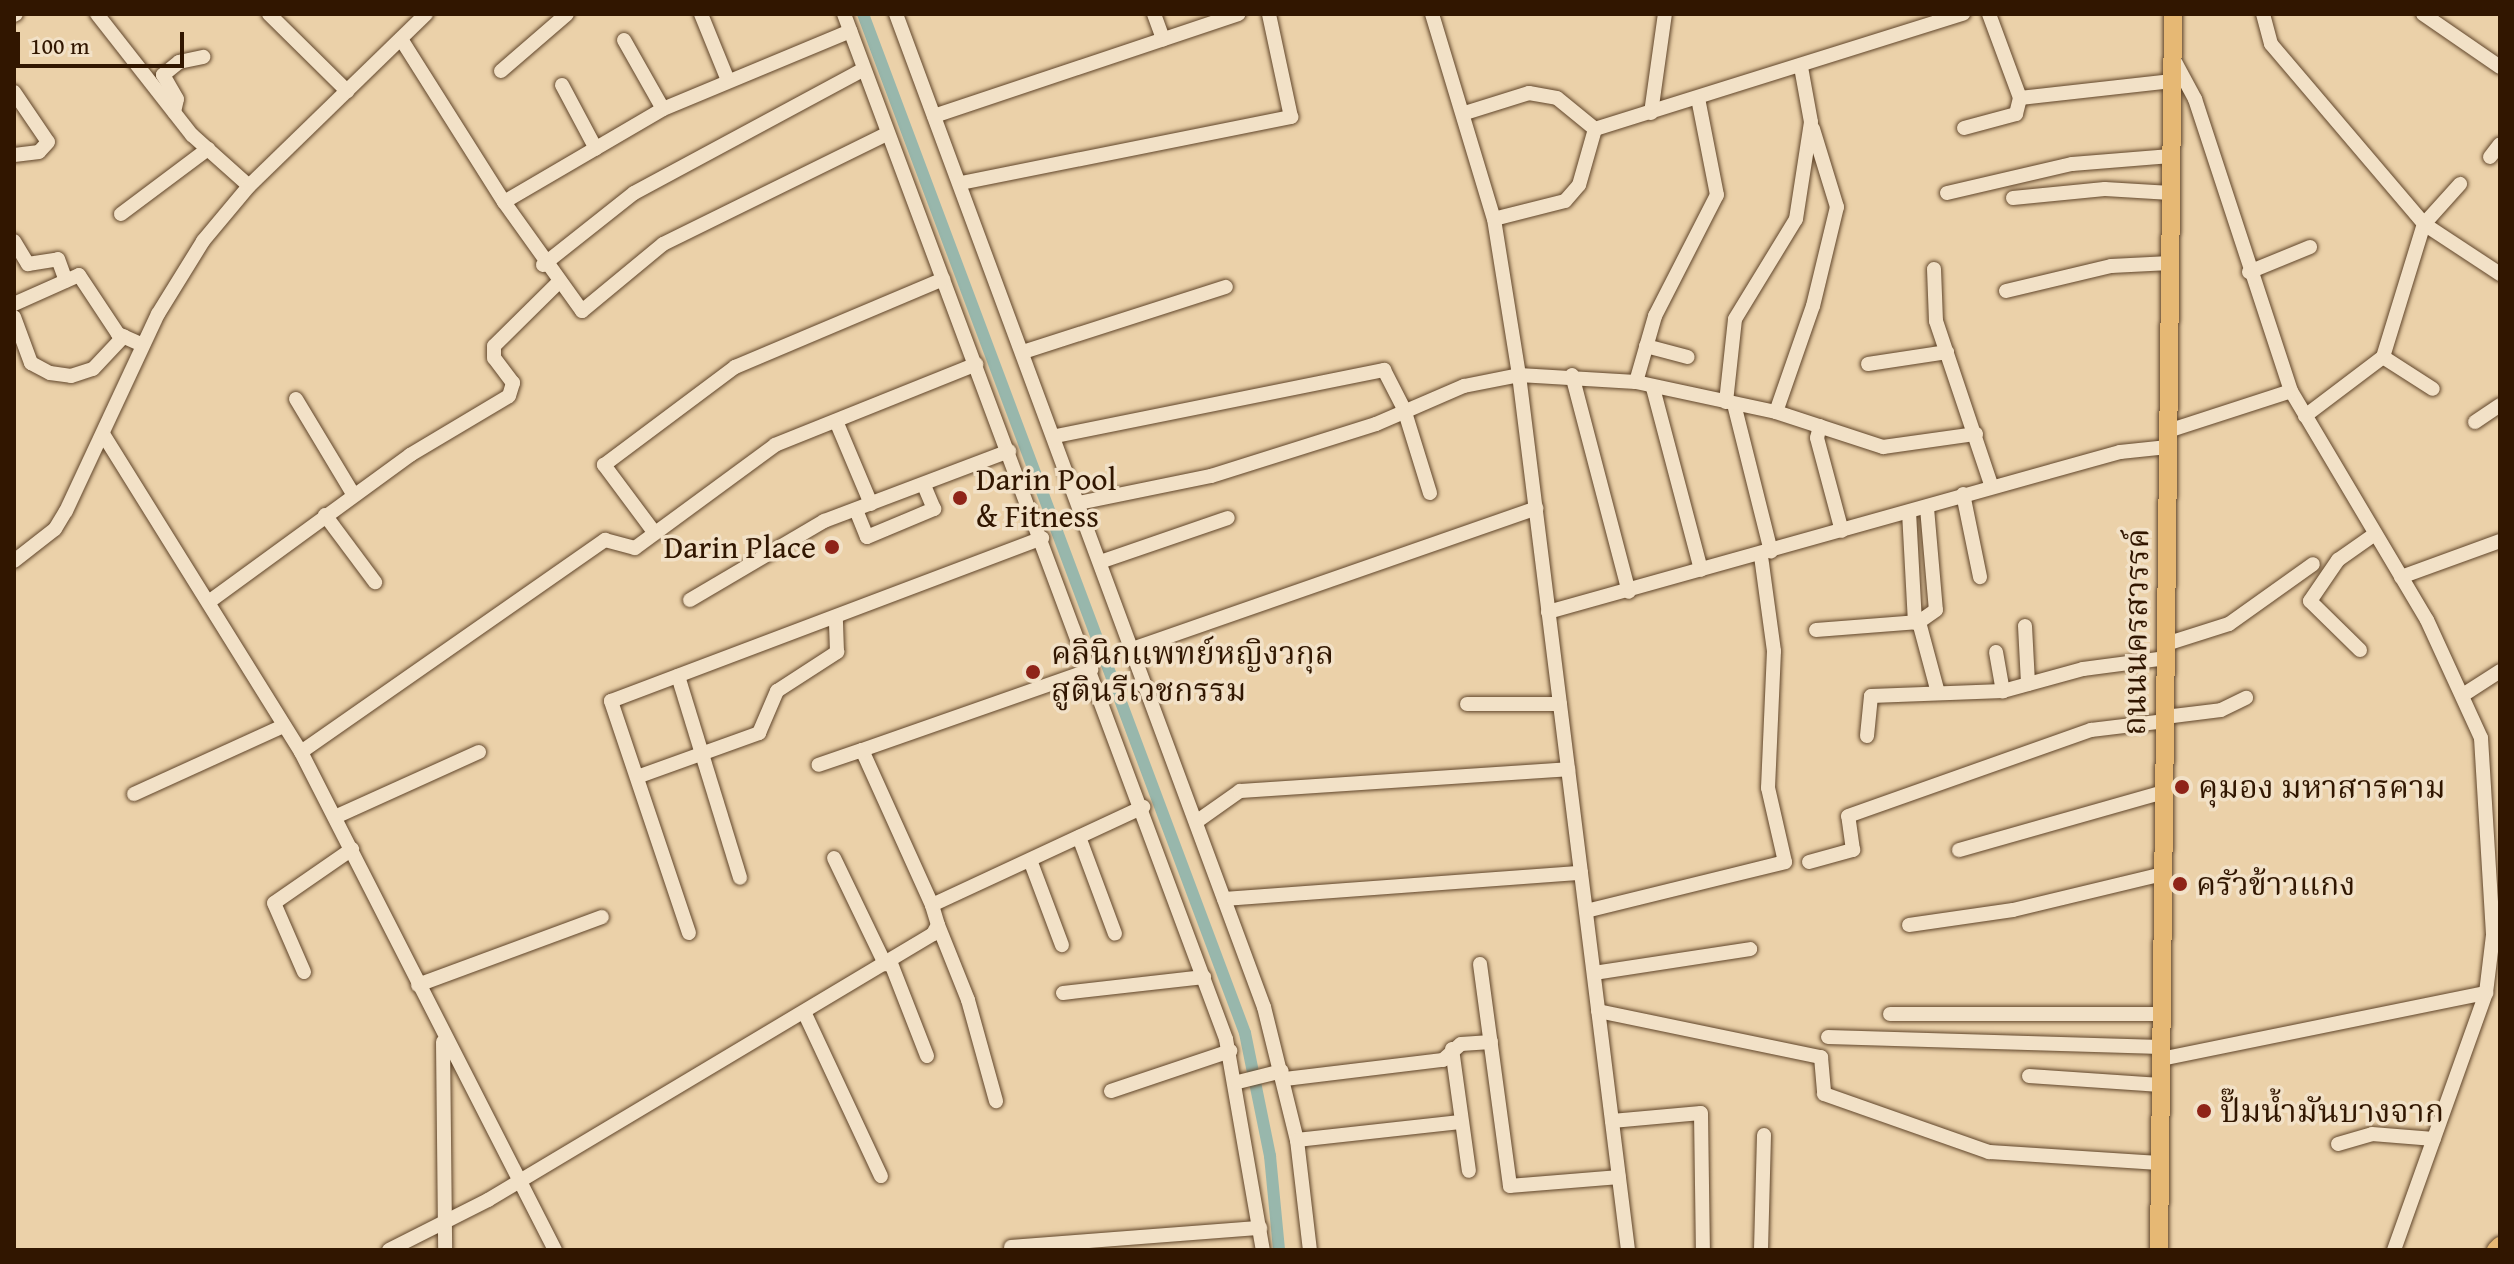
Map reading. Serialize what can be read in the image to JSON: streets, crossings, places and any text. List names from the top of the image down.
{
  "streets": {
    "main road": ["ถนนนครสวรรค์"]
  },
  "places": [
    "Darin Pool & Fitness",
    "Darin Place",
    "คลินิกแพทย์หญิงวกุล สูตินรีเวชกรรม",
    "คุมอง มหาสารคาม",
    "ครัวข้าวแกง",
    "ปั๊มน้ำมันบางจาก"
  ],
  "scale_bar": "100 m"
}
